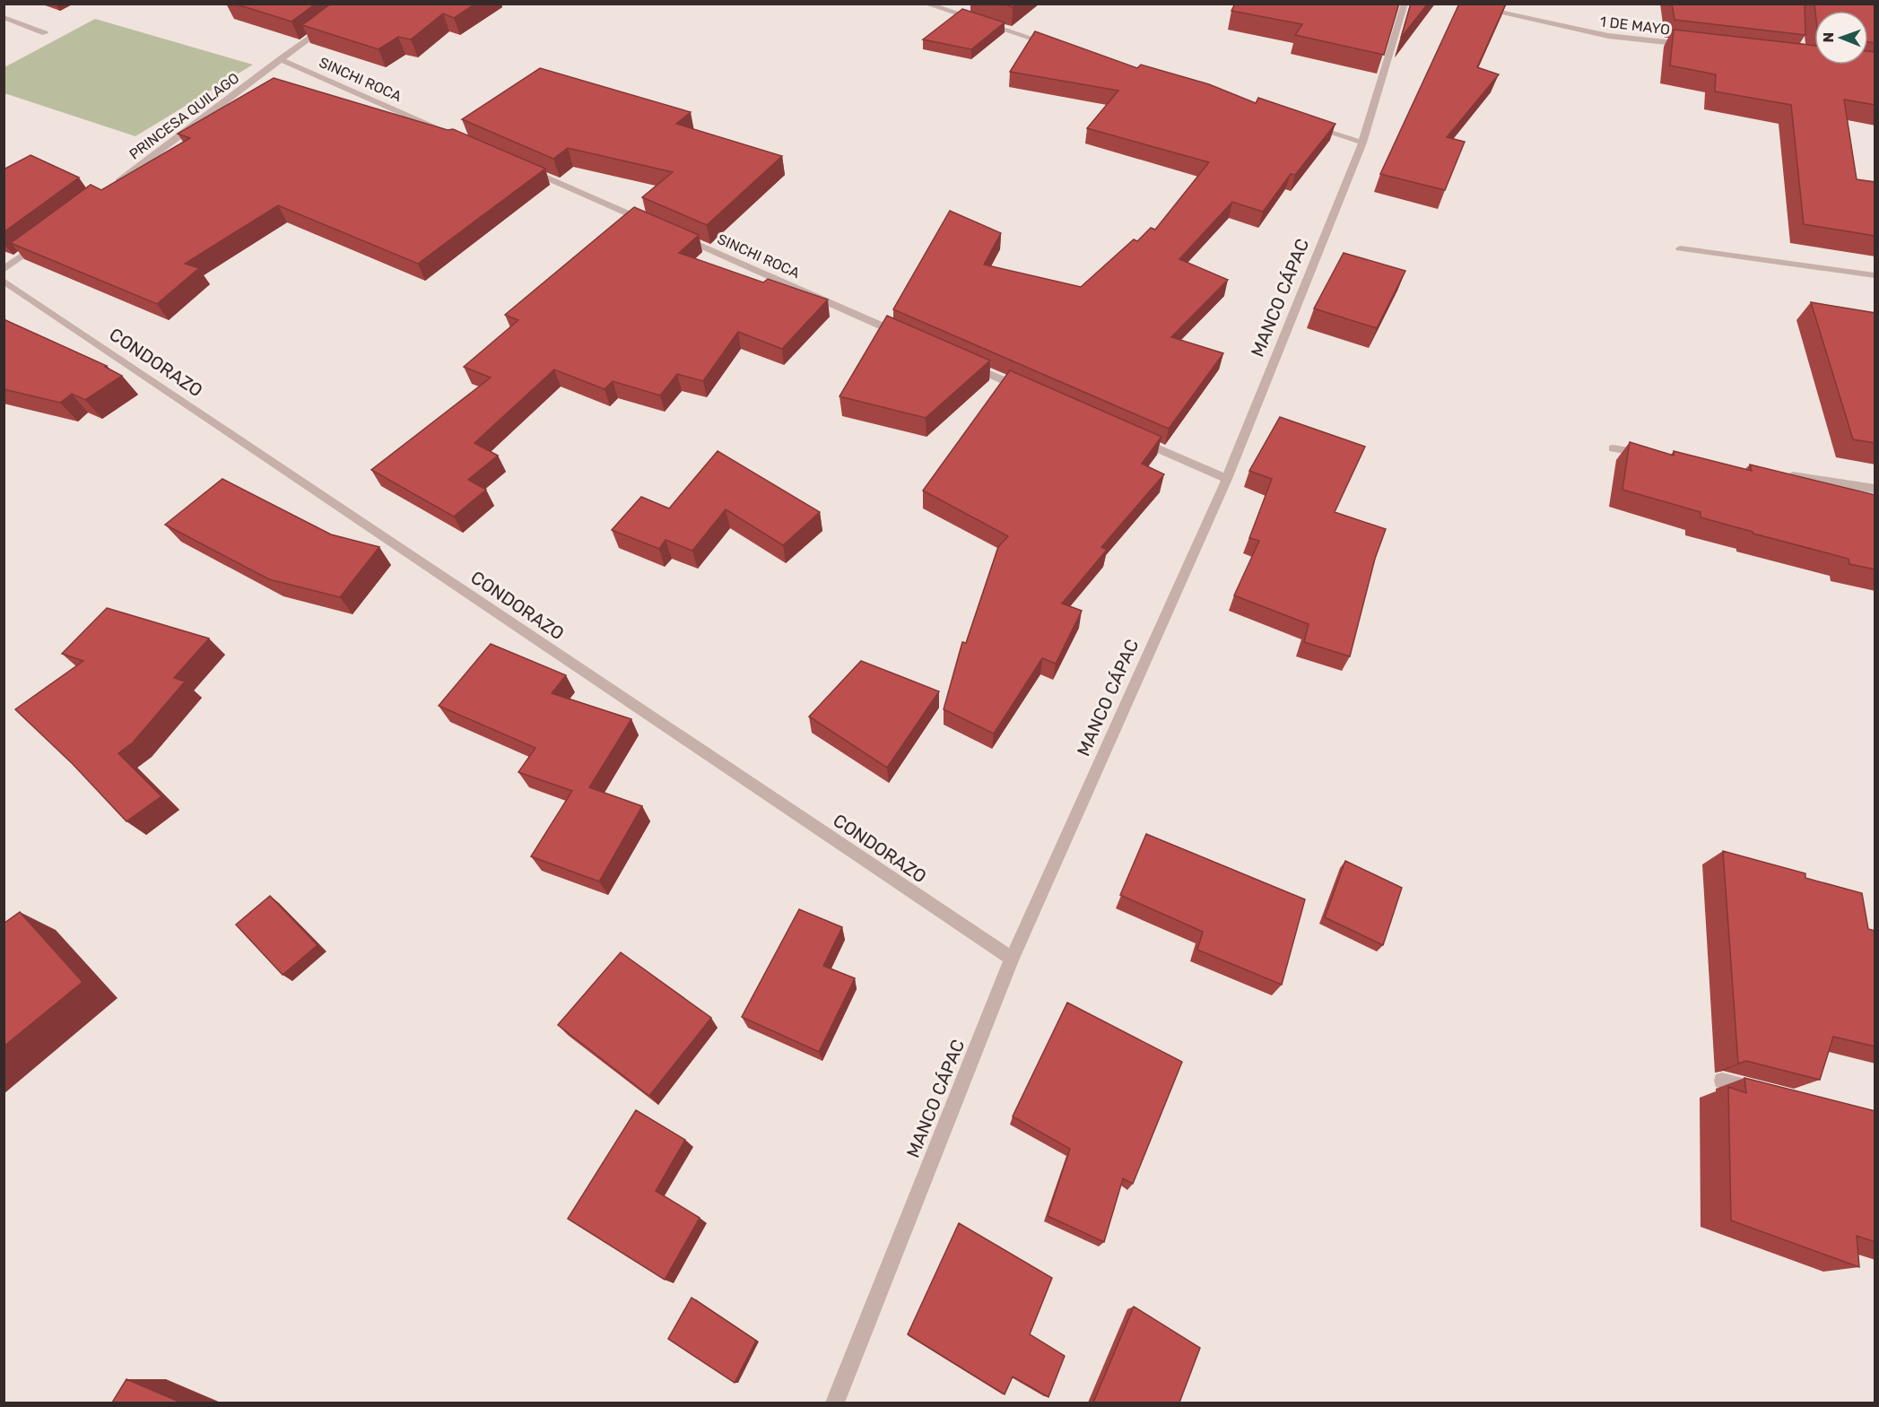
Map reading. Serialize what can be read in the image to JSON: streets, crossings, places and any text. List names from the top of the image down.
{
  "streets": {
    "street": [
      "1 DE MAYO",
      "SINCHI ROCA",
      "PRINCESA QUILAGO",
      "MANCO CÁPAC",
      "CONDORAZO"
    ]
  },
  "crossings": [
    ["SINCHI ROCA", "PRINCESA QUILAGO"],
    ["MANCO CÁPAC", "CONDORAZO"]
  ],
  "north": "left"
}
